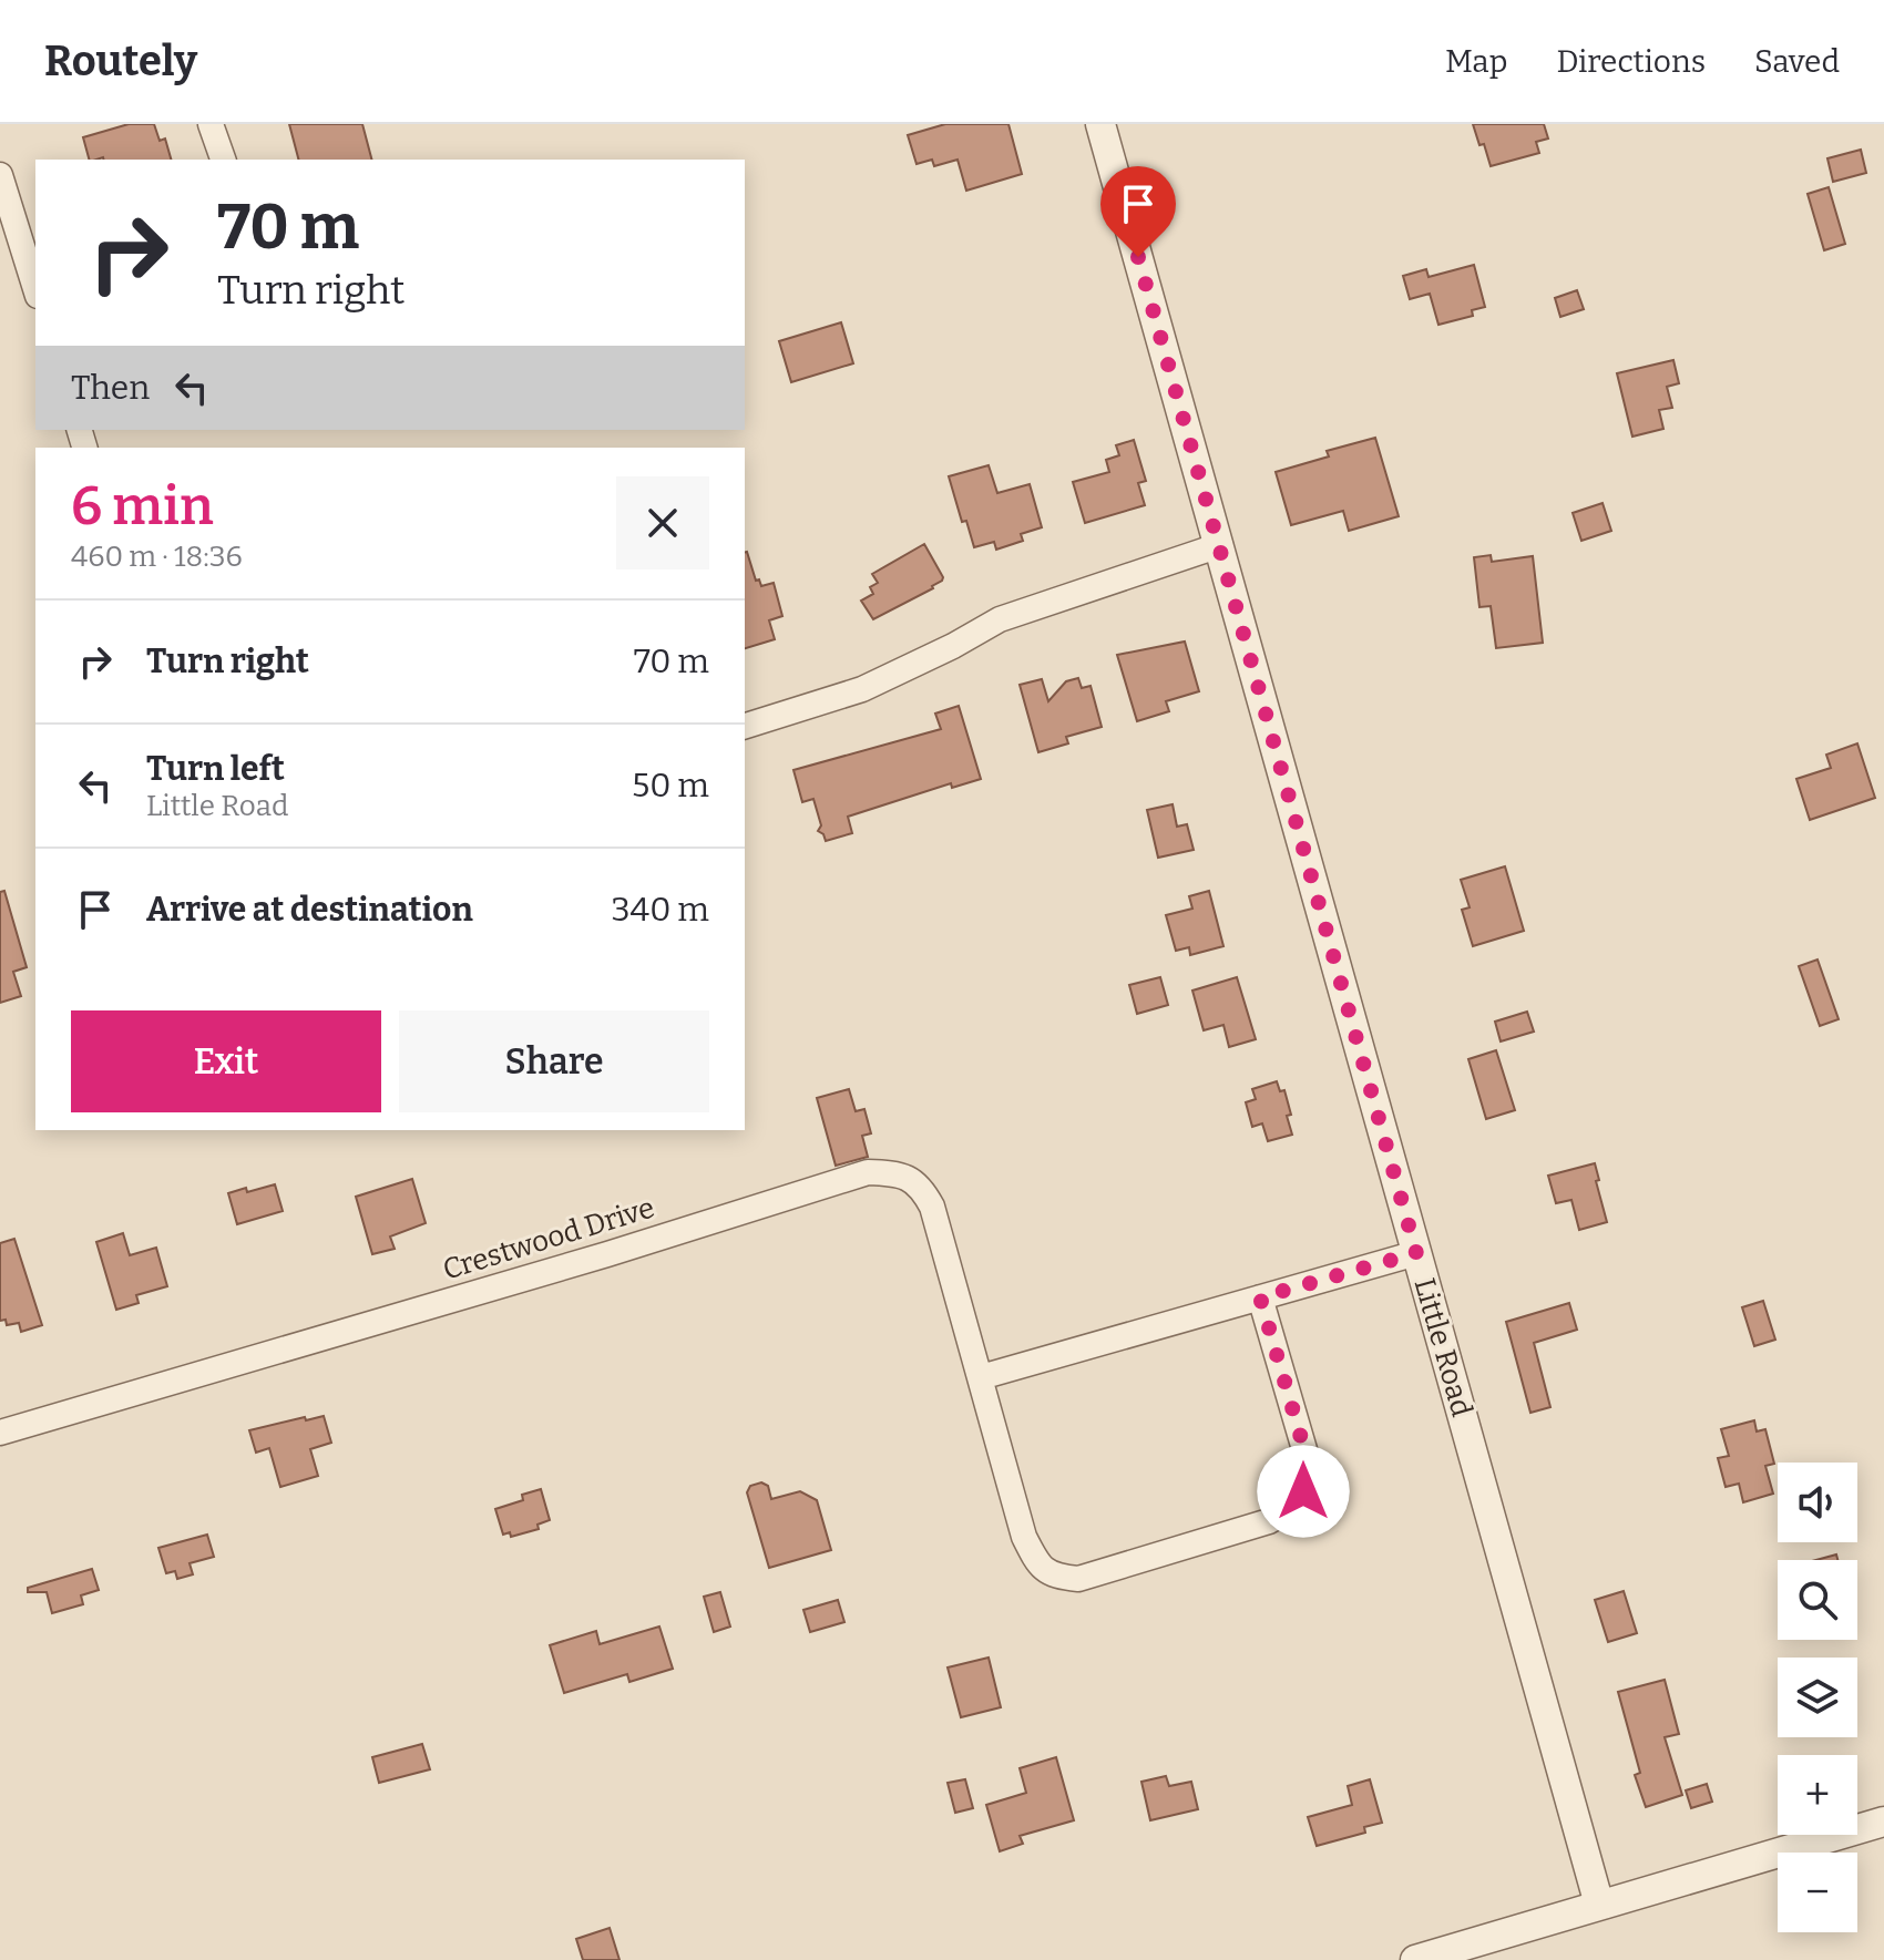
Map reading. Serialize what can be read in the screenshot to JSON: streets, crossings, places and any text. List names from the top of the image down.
{
  "streets": {
    "street": ["Crestwood Drive", "Little Road"]
  },
  "page": {
    "header": "Routely",
    "nav": ["Map", "Directions", "Saved"],
    "turn": ["70 m", "Turn right"],
    "then": "Then",
    "heading": ["6 min", "460 m · 18:36"],
    "list": [
      {
        "name": "Turn right",
        "value": "70 m"
      },
      {
        "name": "Turn left",
        "note": "Little Road",
        "value": "50 m"
      },
      {
        "name": "Arrive at destination",
        "value": "340 m"
      }
    ],
    "buttons": ["Exit", "Share"],
    "map_buttons": ["+", "−"]
  }
}
